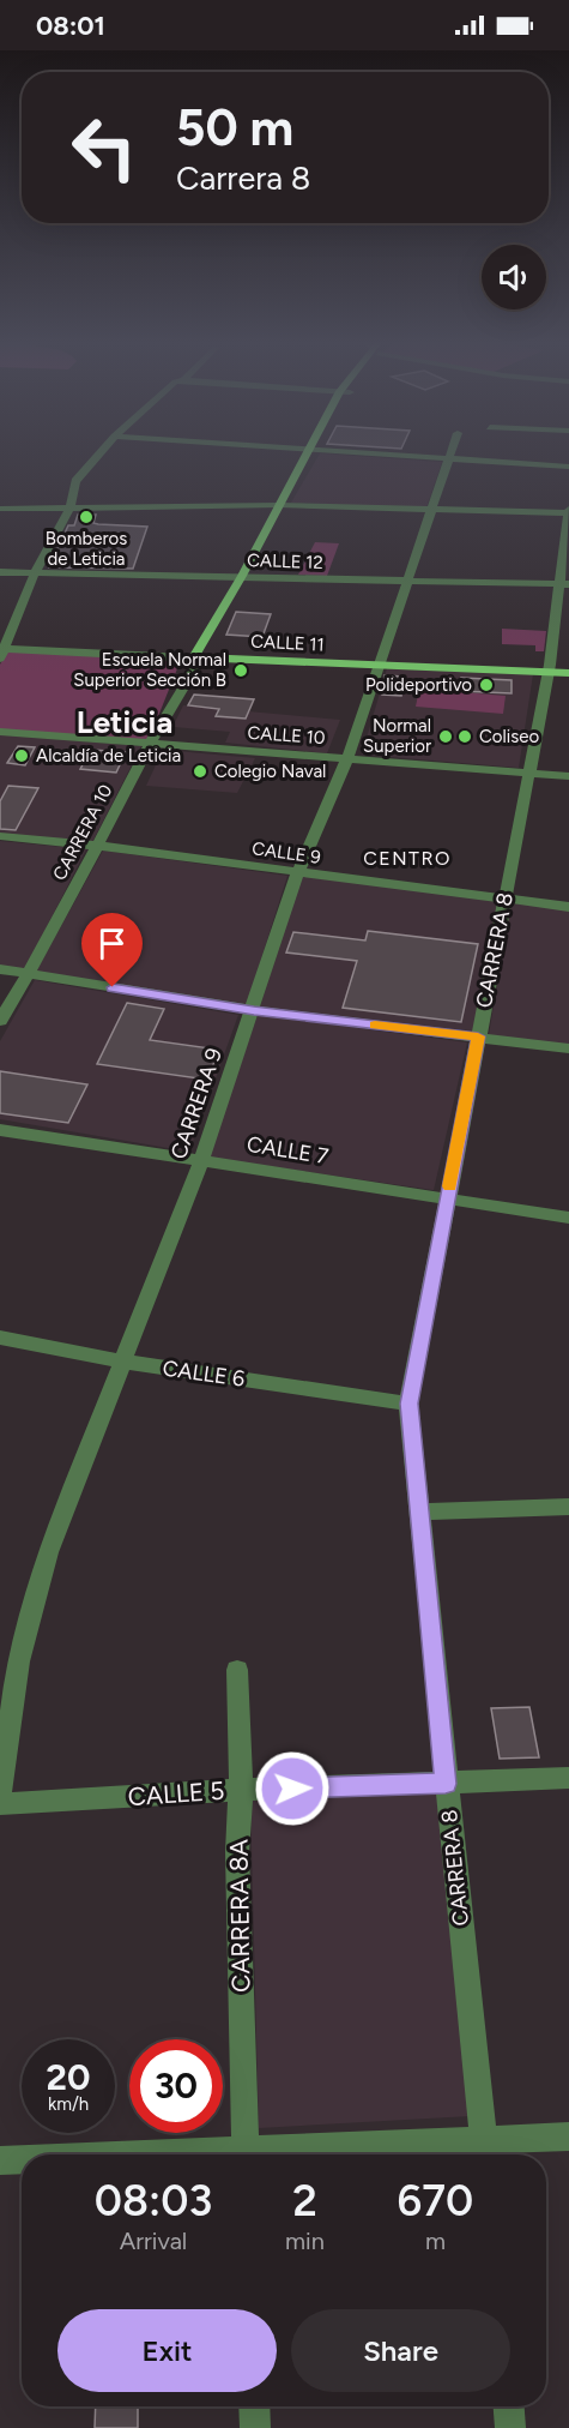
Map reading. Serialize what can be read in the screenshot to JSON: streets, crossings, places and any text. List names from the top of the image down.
{
  "streets": {
    "main road": ["CALLE 11", "CARRERA 10"],
    "street": [
      "CALLE 12",
      "CALLE 10",
      "CALLE 9",
      "CARRERA 8",
      "CARRERA 9",
      "CALLE 7",
      "CALLE 6",
      "CALLE 5",
      "CARRERA 8A"
    ]
  },
  "crossings": [
    ["CALLE 12", "CARRERA 10"],
    ["CALLE 12", "CARRERA 8"],
    ["CALLE 12", "CARRERA 9"],
    ["CALLE 11", "CARRERA 10"],
    ["CALLE 11", "CARRERA 8"],
    ["CALLE 11", "CARRERA 9"],
    ["CALLE 10", "CARRERA 10"],
    ["CALLE 10", "CARRERA 8"],
    ["CALLE 10", "CARRERA 9"],
    ["CARRERA 10", "CALLE 9"],
    ["CALLE 9", "CARRERA 8"],
    ["CALLE 9", "CARRERA 9"],
    ["CARRERA 8", "CALLE 7"],
    ["CARRERA 8", "CALLE 6"],
    ["CARRERA 8", "CALLE 5"],
    ["CARRERA 9", "CALLE 7"],
    ["CARRERA 9", "CALLE 6"],
    ["CALLE 5", "CARRERA 8A"]
  ],
  "districts": ["Leticia", "CENTRO"],
  "places": [
    "Bomberos de Leticia",
    "Escuela Normal Superior Sección B",
    "Polideportivo",
    "Normal Superior",
    "Coliseo",
    "Alcaldía de Leticia",
    "Colegio Naval"
  ],
  "page": {
    "status": "08:01",
    "turn": ["50 m", "Carrera 8"],
    "speed": "20 km/h",
    "limit": "30",
    "eta": [
      "08:03",
      "Arrival",
      "2",
      "min",
      "670",
      "m"
    ],
    "buttons": ["Exit", "Share"]
  }
}
